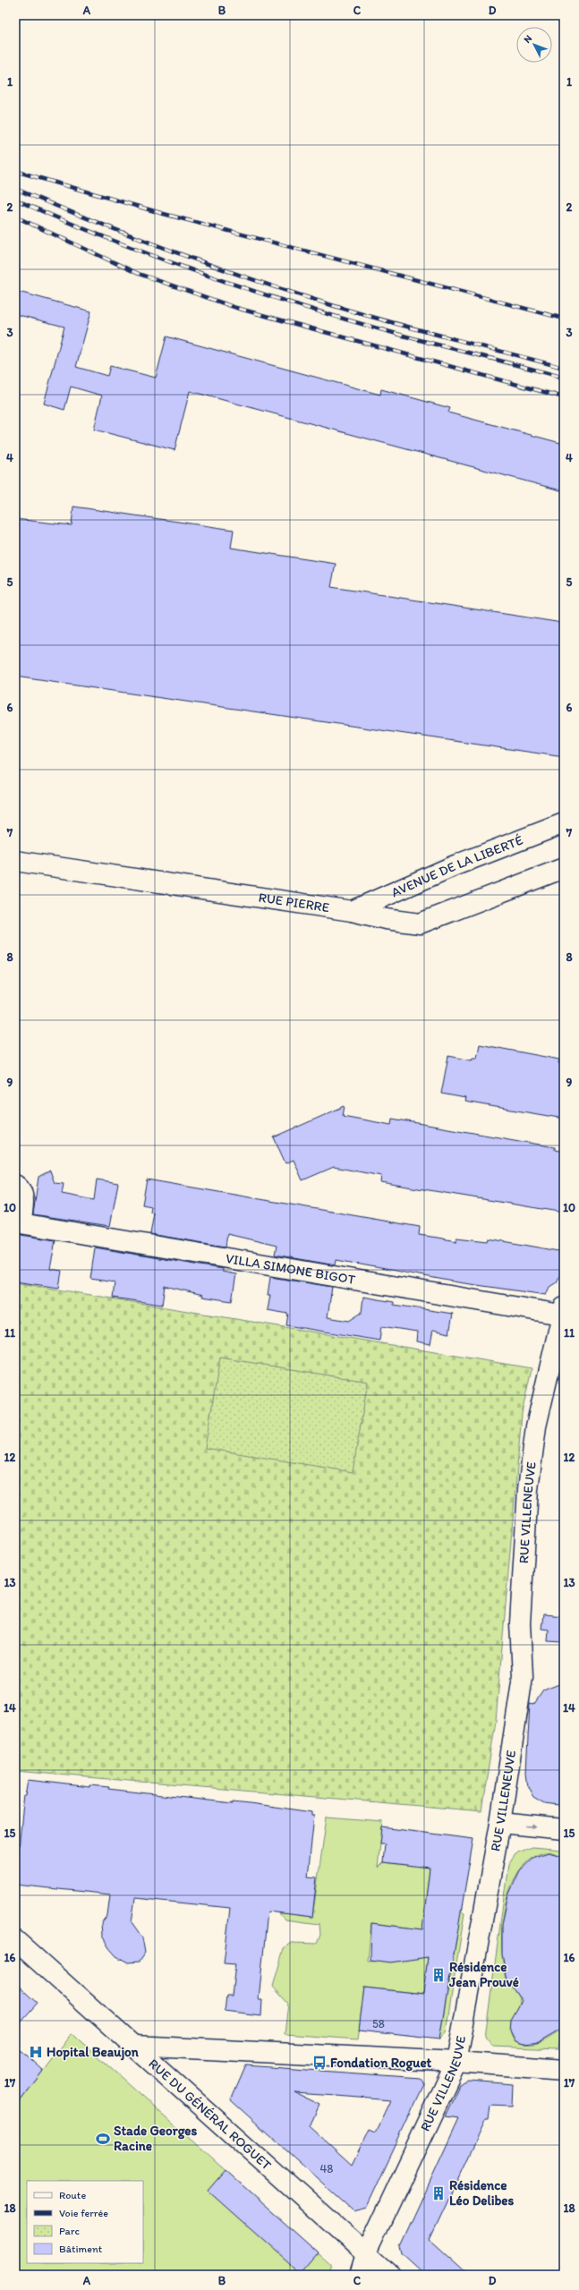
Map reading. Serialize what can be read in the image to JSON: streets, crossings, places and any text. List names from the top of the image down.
{
  "streets": {
    "street": [
      "AVENUE DE LA LIBERTÉ",
      "RUE PIERRE",
      "VILLA SIMONE BIGOT",
      "RUE VILLENEUVE",
      "RUE DU GÉNÉRAL ROGUET"
    ]
  },
  "crossings": [
    ["AVENUE DE LA LIBERTÉ", "RUE PIERRE"],
    ["VILLA SIMONE BIGOT", "RUE VILLENEUVE"],
    ["RUE VILLENEUVE", "RUE DU GÉNÉRAL ROGUET"]
  ],
  "places": {
    "building": ["Résidence Jean Prouvé", "Résidence Léo Delibes"],
    "hospital": ["Hopital Beaujon"],
    "bus stop": ["Fondation Roguet"],
    "sports": ["Stade Georges Racine"]
  },
  "house_numbers": ["58", "48"],
  "legend": [
    "Route",
    "Voie ferrée",
    "Parc",
    "Bâtiment"
  ],
  "north": "top left",
  "grid": {
    "columns": [
      "A",
      "B",
      "C",
      "D"
    ],
    "rows": [
      "1",
      "2",
      "3",
      "4",
      "5",
      "6",
      "7",
      "8",
      "9",
      "10",
      "11",
      "12",
      "13",
      "14",
      "15",
      "16",
      "17",
      "18"
    ]
  }
}
